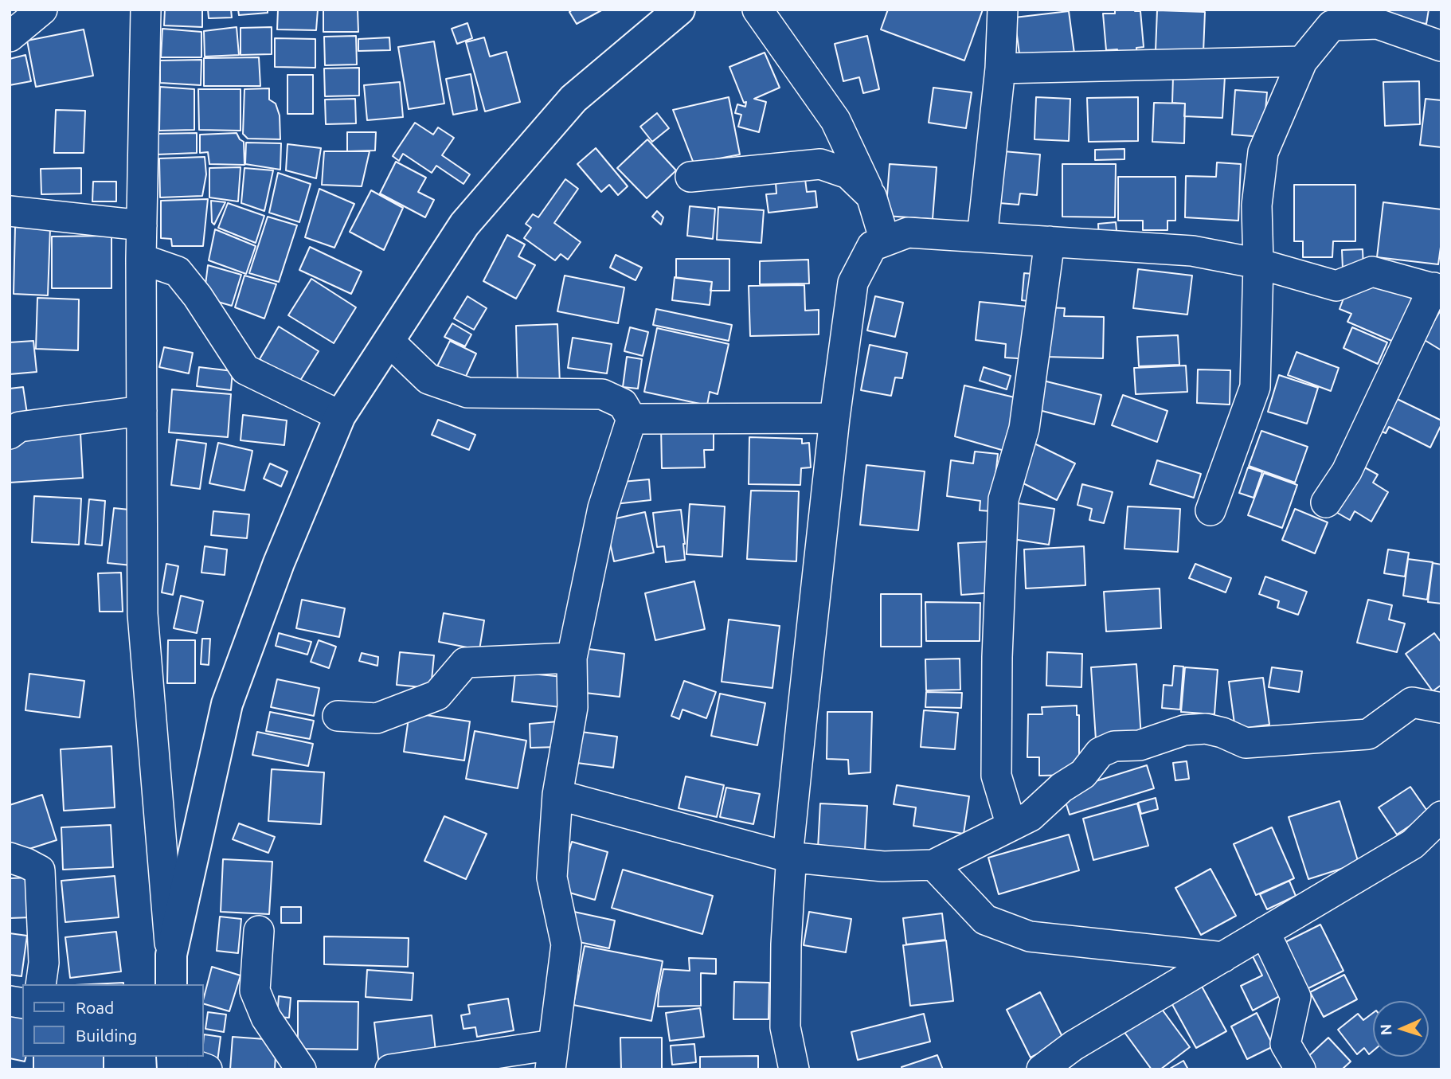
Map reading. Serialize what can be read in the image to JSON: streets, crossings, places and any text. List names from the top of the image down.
{
  "legend": ["Road", "Building"],
  "north": "left"
}
